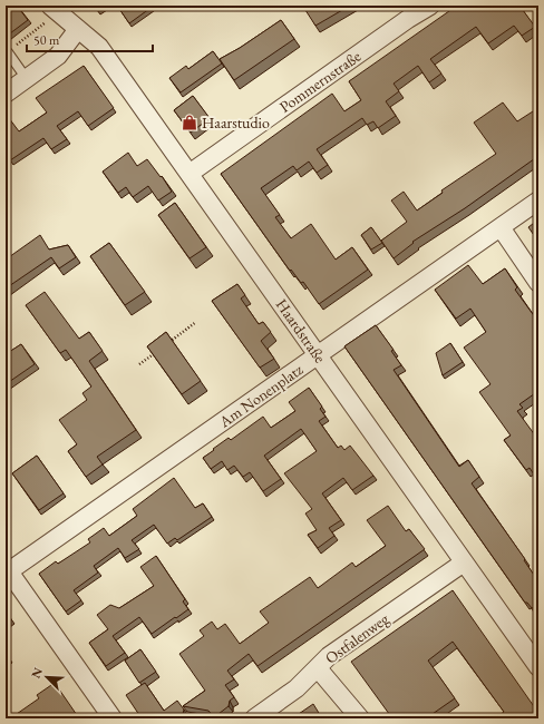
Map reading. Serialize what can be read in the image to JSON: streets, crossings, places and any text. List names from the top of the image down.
{
  "streets": {
    "street": [
      "Pommernstraße",
      "Haardstraße",
      "Am Nonenplatz",
      "Ostfalenweg"
    ]
  },
  "crossings": [
    ["Pommernstraße", "Haardstraße"],
    ["Haardstraße", "Am Nonenplatz"],
    ["Haardstraße", "Ostfalenweg"]
  ],
  "places": {
    "shop": ["Haarstudio"]
  },
  "scale_bar": "50 m",
  "north": "top left"
}
